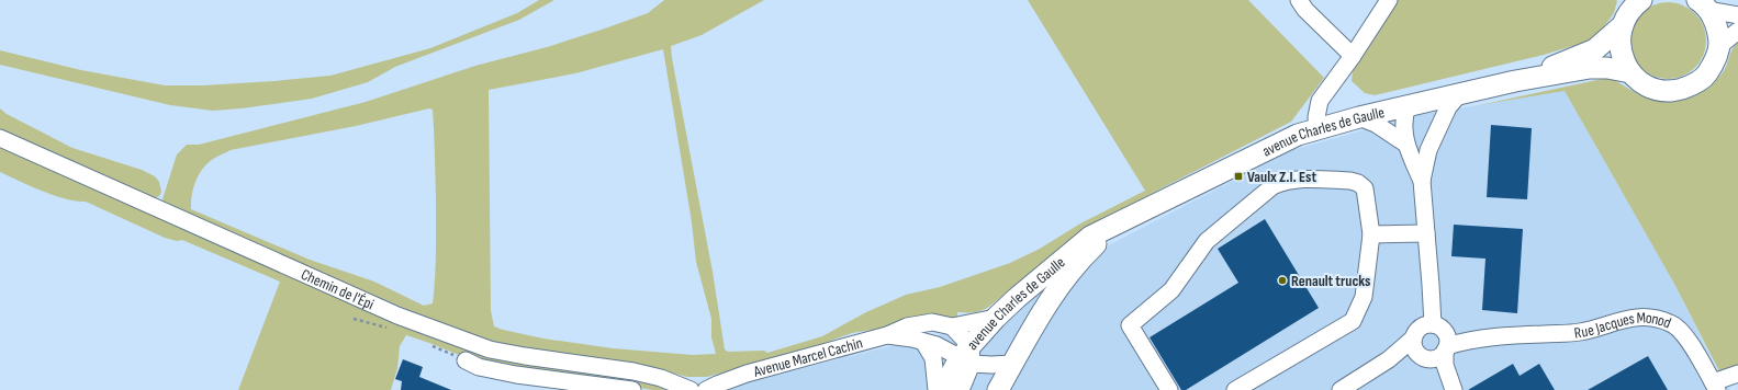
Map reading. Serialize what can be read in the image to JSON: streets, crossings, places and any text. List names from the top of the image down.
{
  "streets": {
    "main road": ["avenue Charles de Gaulle"],
    "street": ["Chemin de l'Épi", "Rue Jacques Monod", "Avenue Marcel Cachin"]
  },
  "crossings": [
    ["avenue Charles de Gaulle", "Avenue Marcel Cachin"]
  ],
  "places": {
    "transit": ["Vaulx Z.I. Est"],
    "other": ["Renault trucks"]
  }
}
